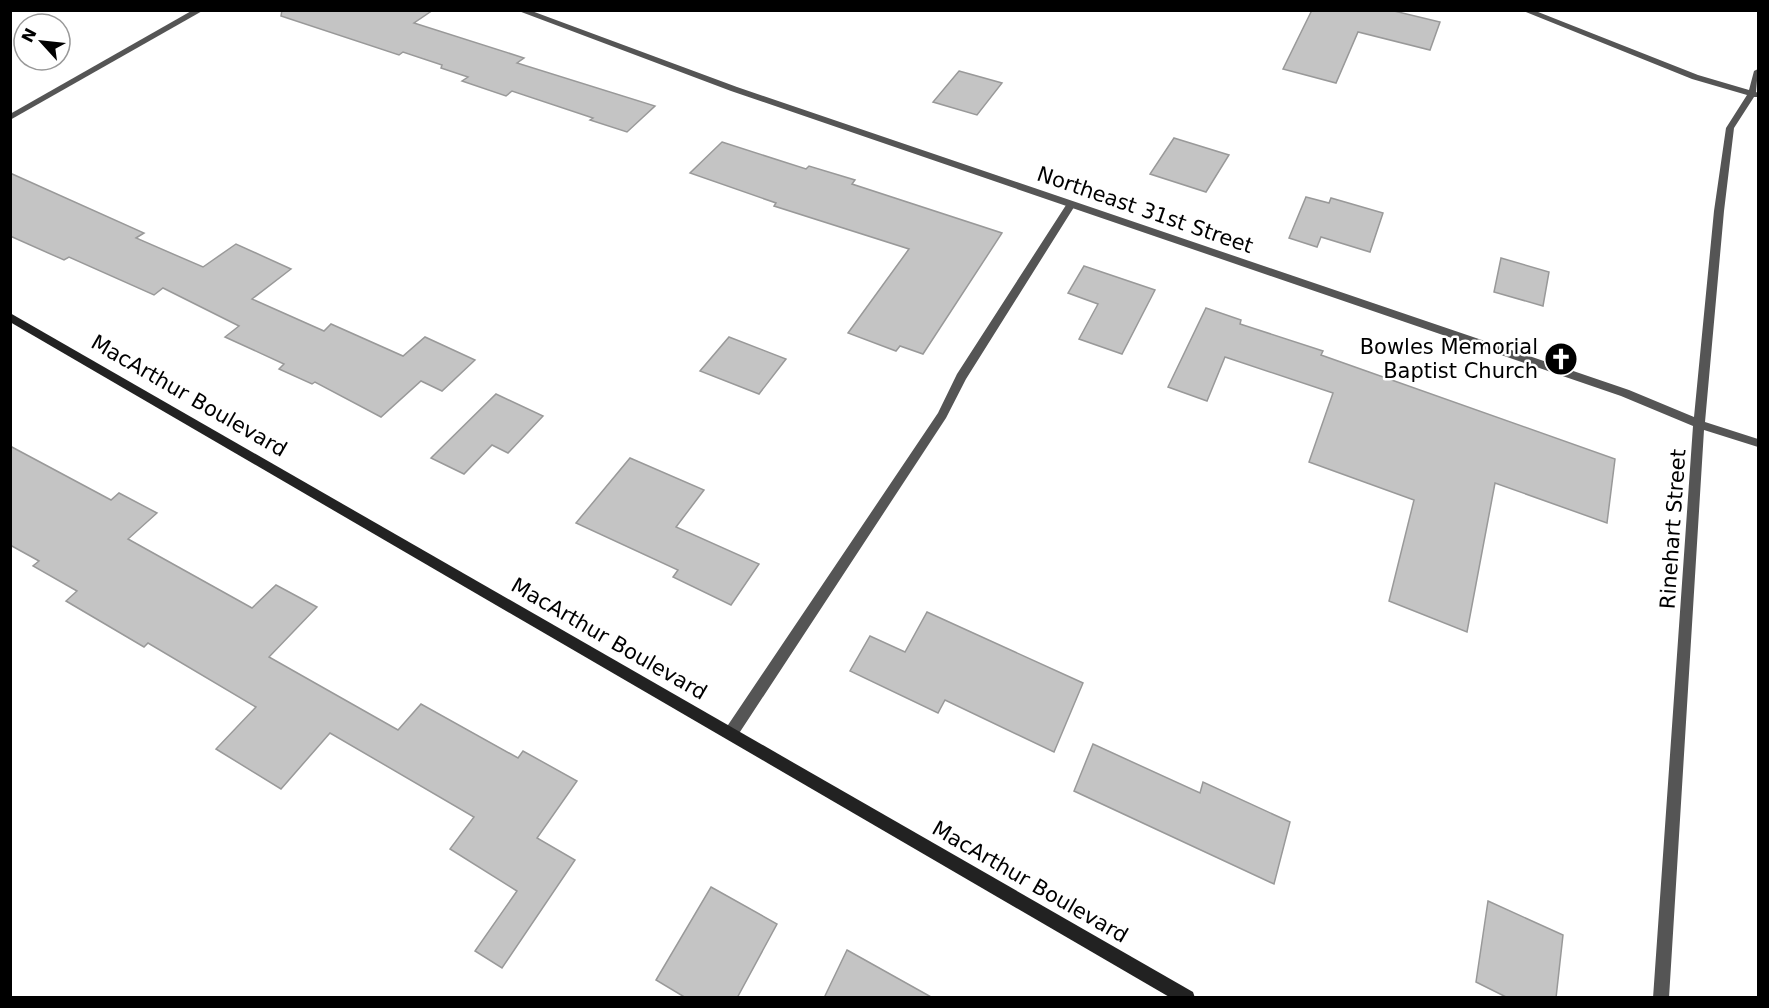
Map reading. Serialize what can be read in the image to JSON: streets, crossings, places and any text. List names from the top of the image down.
{
  "streets": {
    "main road": ["MacArthur Boulevard"],
    "street": ["Northeast 31st Street", "Rinehart Street"]
  },
  "crossings": [
    ["Northeast 31st Street", "Rinehart Street"]
  ],
  "places": {
    "church": ["Bowles Memorial Baptist Church"]
  },
  "north": "top left"
}
